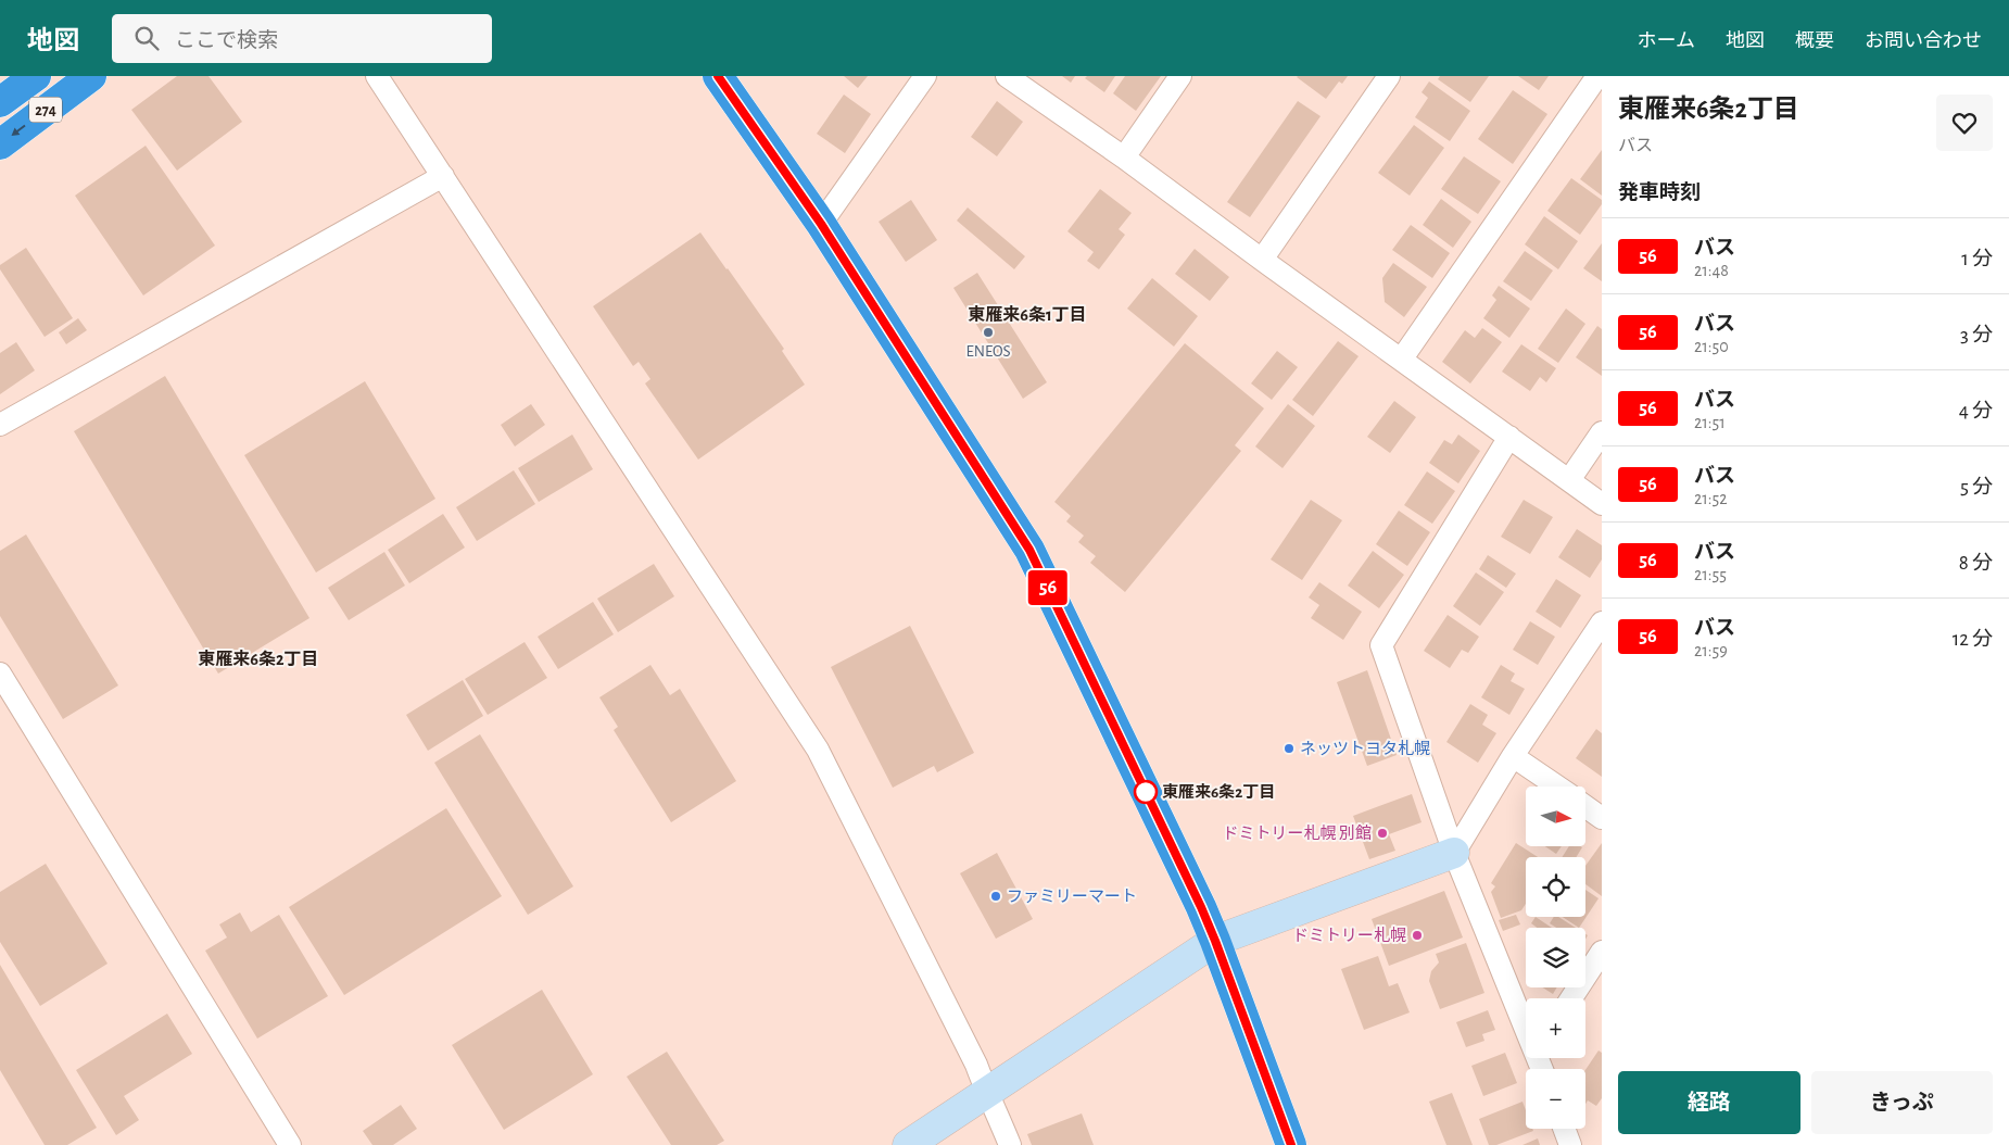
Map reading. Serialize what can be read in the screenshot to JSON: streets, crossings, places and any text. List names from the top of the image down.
{
  "streets": {
    "highway": ["274"]
  },
  "districts": ["東雁来6条1丁目", "東雁来6条2丁目"],
  "places": [
    "ENEOS",
    "ネッツトヨタ札幌",
    "東雁来6条2丁目",
    "ドミトリー札幌 別館",
    "ファミリーマート",
    "ドミトリー札幌"
  ],
  "lines": ["bus line 56"],
  "north": "right",
  "page": {
    "header": "地図",
    "search": "ここで検索",
    "nav": [
      "ホーム",
      "地図",
      "概要",
      "お問い合わせ"
    ],
    "on_map": "56",
    "heading": [
      ["東雁来6条2丁目", "バス"],
      "発車時刻"
    ],
    "list": [
      {
        "mark": "56",
        "name": "バス",
        "note": "21:48",
        "value": "1 分"
      },
      {
        "mark": "56",
        "name": "バス",
        "note": "21:50",
        "value": "3 分"
      },
      {
        "mark": "56",
        "name": "バス",
        "note": "21:51",
        "value": "4 分"
      },
      {
        "mark": "56",
        "name": "バス",
        "note": "21:52",
        "value": "5 分"
      },
      {
        "mark": "56",
        "name": "バス",
        "note": "21:55",
        "value": "8 分"
      },
      {
        "mark": "56",
        "name": "バス",
        "note": "21:59",
        "value": "12 分"
      }
    ],
    "map_buttons": ["+", "−"],
    "buttons": ["経路", "きっぷ"]
  }
}
